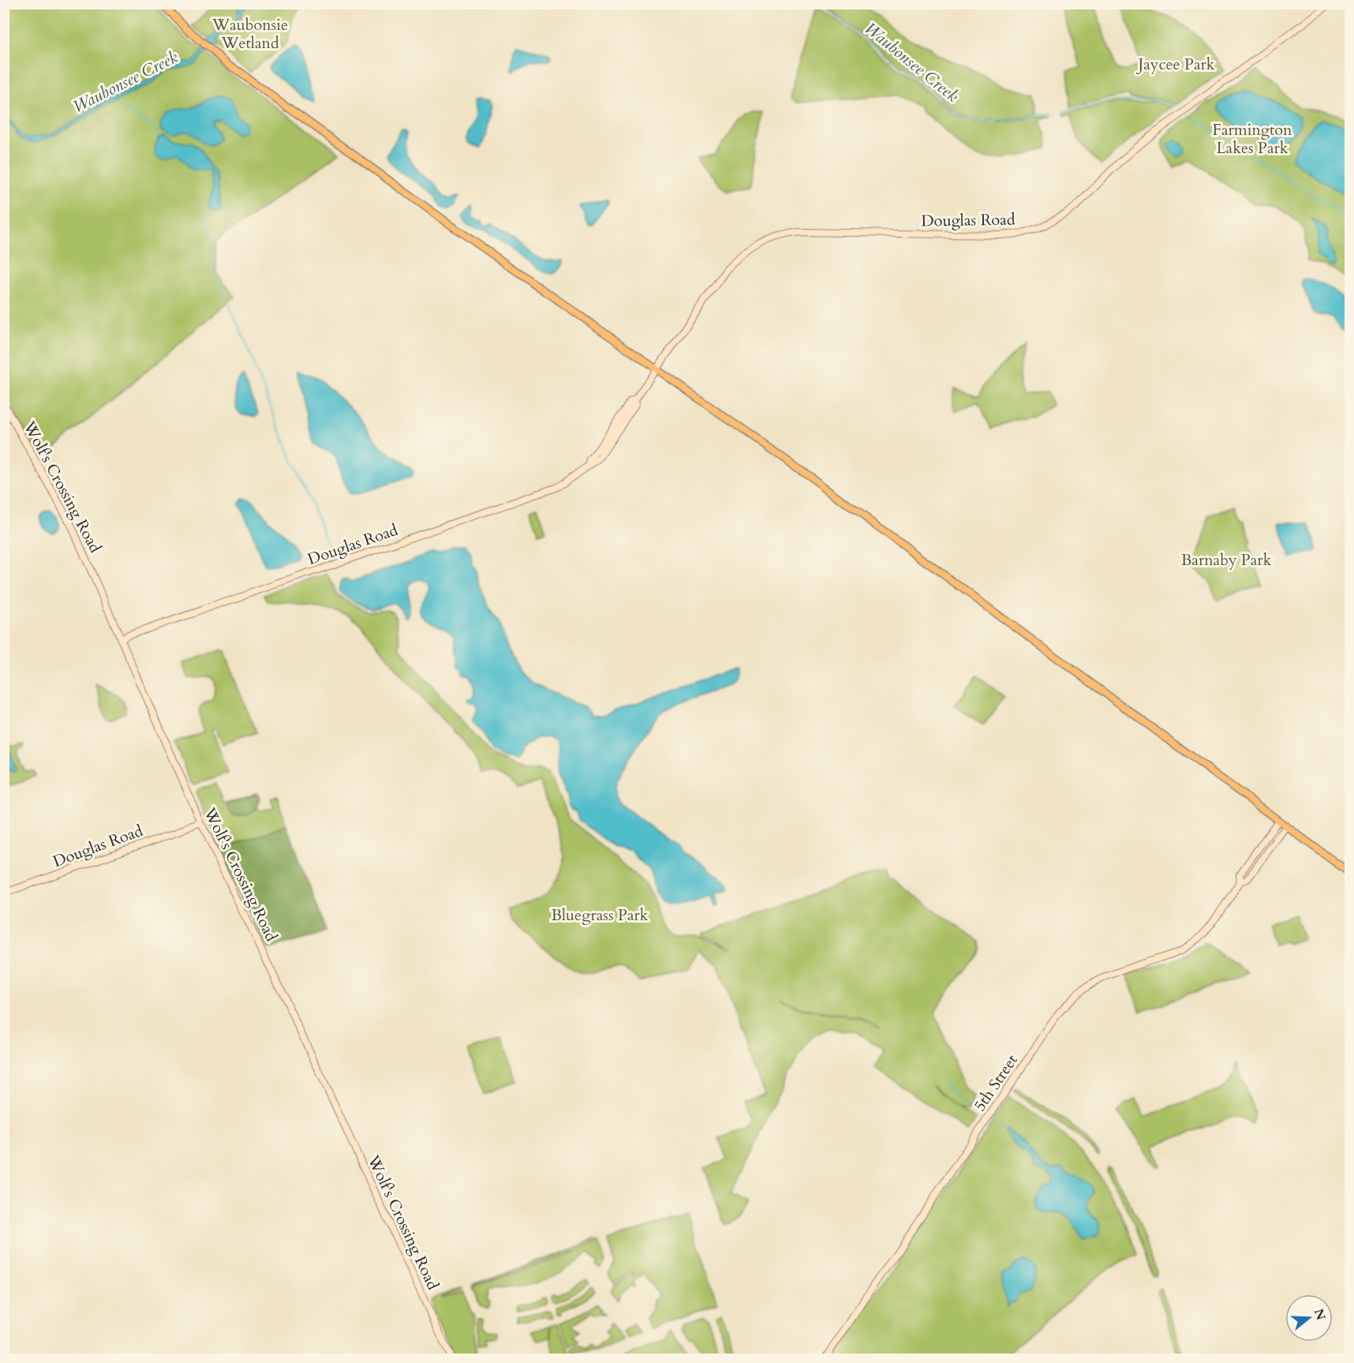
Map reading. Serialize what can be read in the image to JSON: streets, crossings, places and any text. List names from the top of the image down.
{
  "streets": {
    "street": ["Douglas Road", "Wolf's Crossing Road", "5th Street"]
  },
  "crossings": [
    ["Douglas Road", "Wolf's Crossing Road"]
  ],
  "water": ["Waubonsee Creek"],
  "parks": [
    "Waubonsie Wetland",
    "Jaycee Park",
    "Farmington Lakes Park",
    "Barnaby Park",
    "Bluegrass Park"
  ],
  "north": "right"
}
